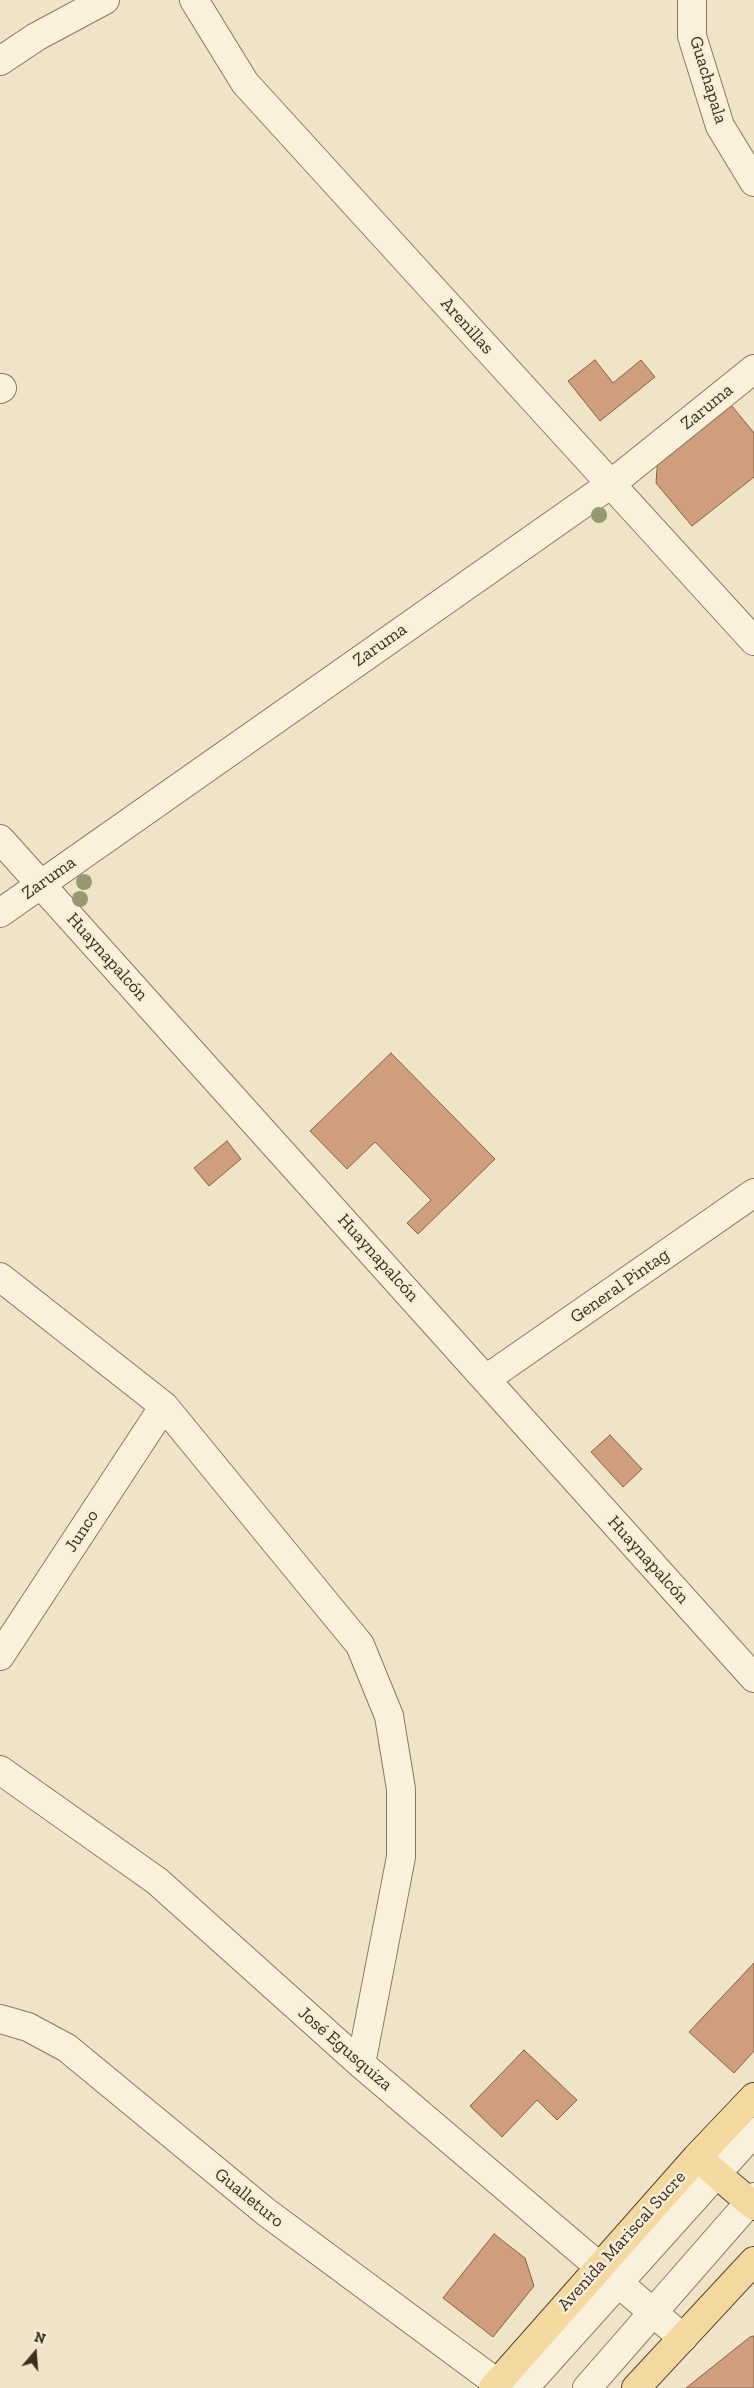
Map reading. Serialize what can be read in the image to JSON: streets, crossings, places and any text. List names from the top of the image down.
{
  "streets": {
    "main road": ["Avenida Mariscal Sucre"],
    "street": [
      "Guachapala",
      "Arenillas",
      "Zaruma",
      "Huaynapalcón",
      "General Pintag",
      "Junco",
      "José Egusquiza",
      "Gualleturo"
    ]
  },
  "crossings": [
    ["Arenillas", "Zaruma"],
    ["Zaruma", "Huaynapalcón"],
    ["Huaynapalcón", "General Pintag"],
    ["José Egusquiza", "Avenida Mariscal Sucre"],
    ["Gualleturo", "Avenida Mariscal Sucre"]
  ],
  "north": "top"
}
